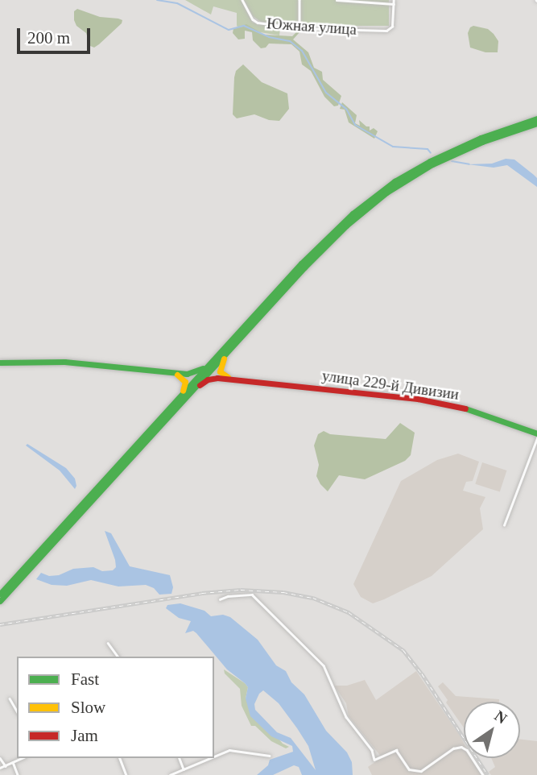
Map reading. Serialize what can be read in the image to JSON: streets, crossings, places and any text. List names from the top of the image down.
{
  "streets": {
    "main road": ["улица 229-й Дивизии"],
    "street": ["Южная улица"]
  },
  "legend": ["Fast", "Slow", "Jam"],
  "scale_bar": "200 m",
  "north": "top right"
}
